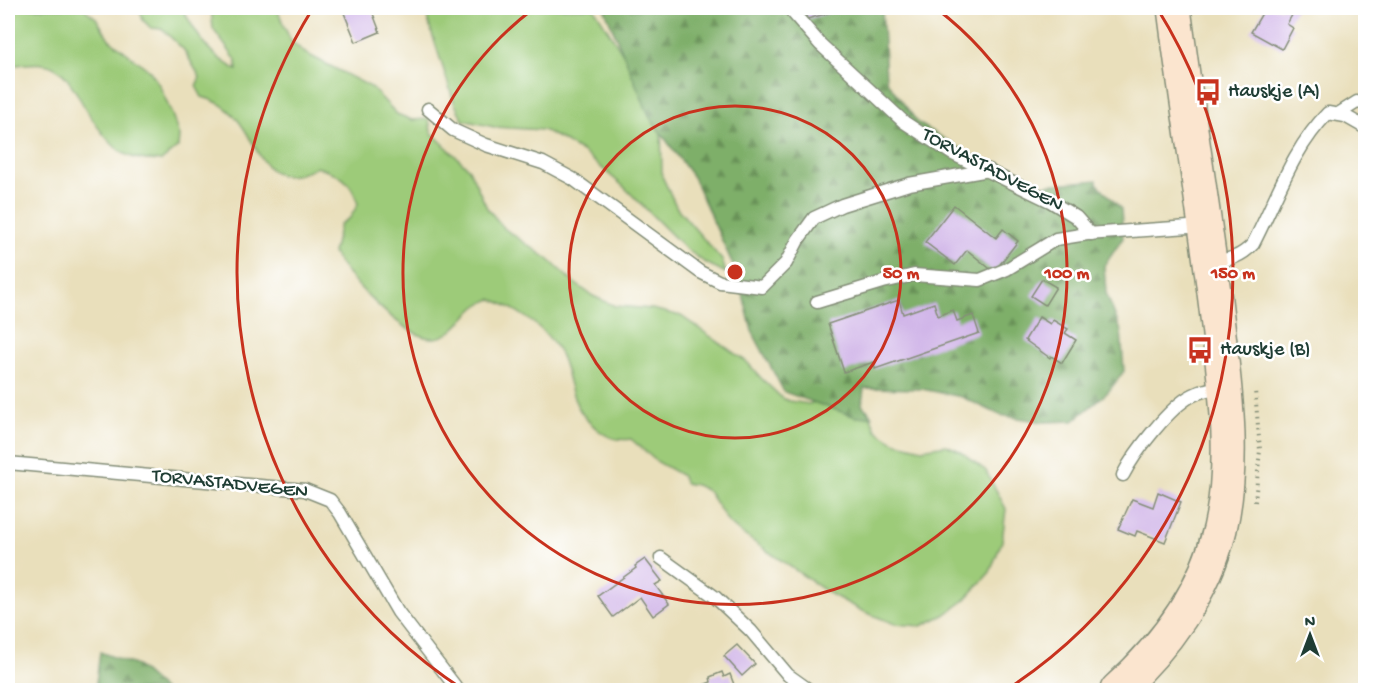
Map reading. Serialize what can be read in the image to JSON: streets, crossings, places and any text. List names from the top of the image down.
{
  "streets": {
    "lane": ["TORVASTADVEGEN"]
  },
  "places": {
    "bus stop": ["Hauskje (A)", "Hauskje (B)"]
  },
  "north": "top",
  "rings": ["50 m", "100 m", "150 m"]
}
